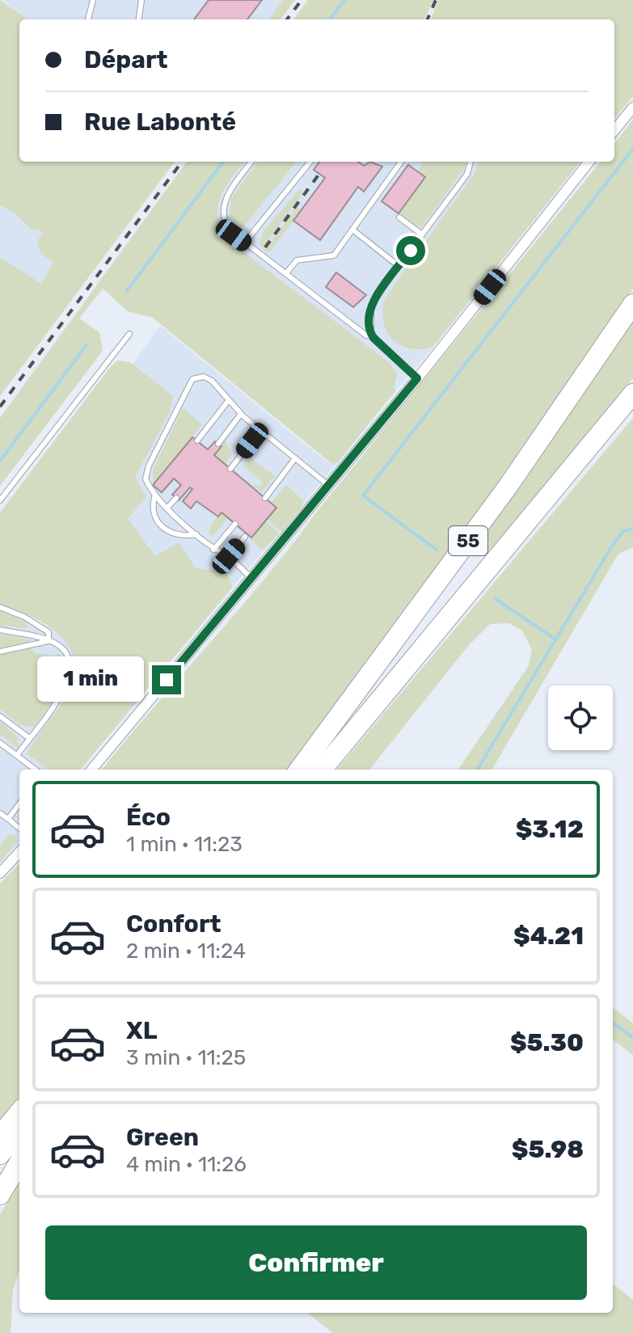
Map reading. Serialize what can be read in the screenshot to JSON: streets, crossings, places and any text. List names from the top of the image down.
{
  "streets": {
    "highway": ["55"]
  },
  "page": {
    "banner": ["Départ", "Rue Labonté"],
    "bubble": "1 min",
    "list": [
      {
        "name": "Éco",
        "note": "1 min · 11:23",
        "value": "$3.12"
      },
      {
        "name": "Confort",
        "note": "2 min · 11:24",
        "value": "$4.21"
      },
      {
        "name": "XL",
        "note": "3 min · 11:25",
        "value": "$5.30"
      },
      {
        "name": "Green",
        "note": "4 min · 11:26",
        "value": "$5.98"
      }
    ],
    "buttons": "Confirmer"
  }
}
